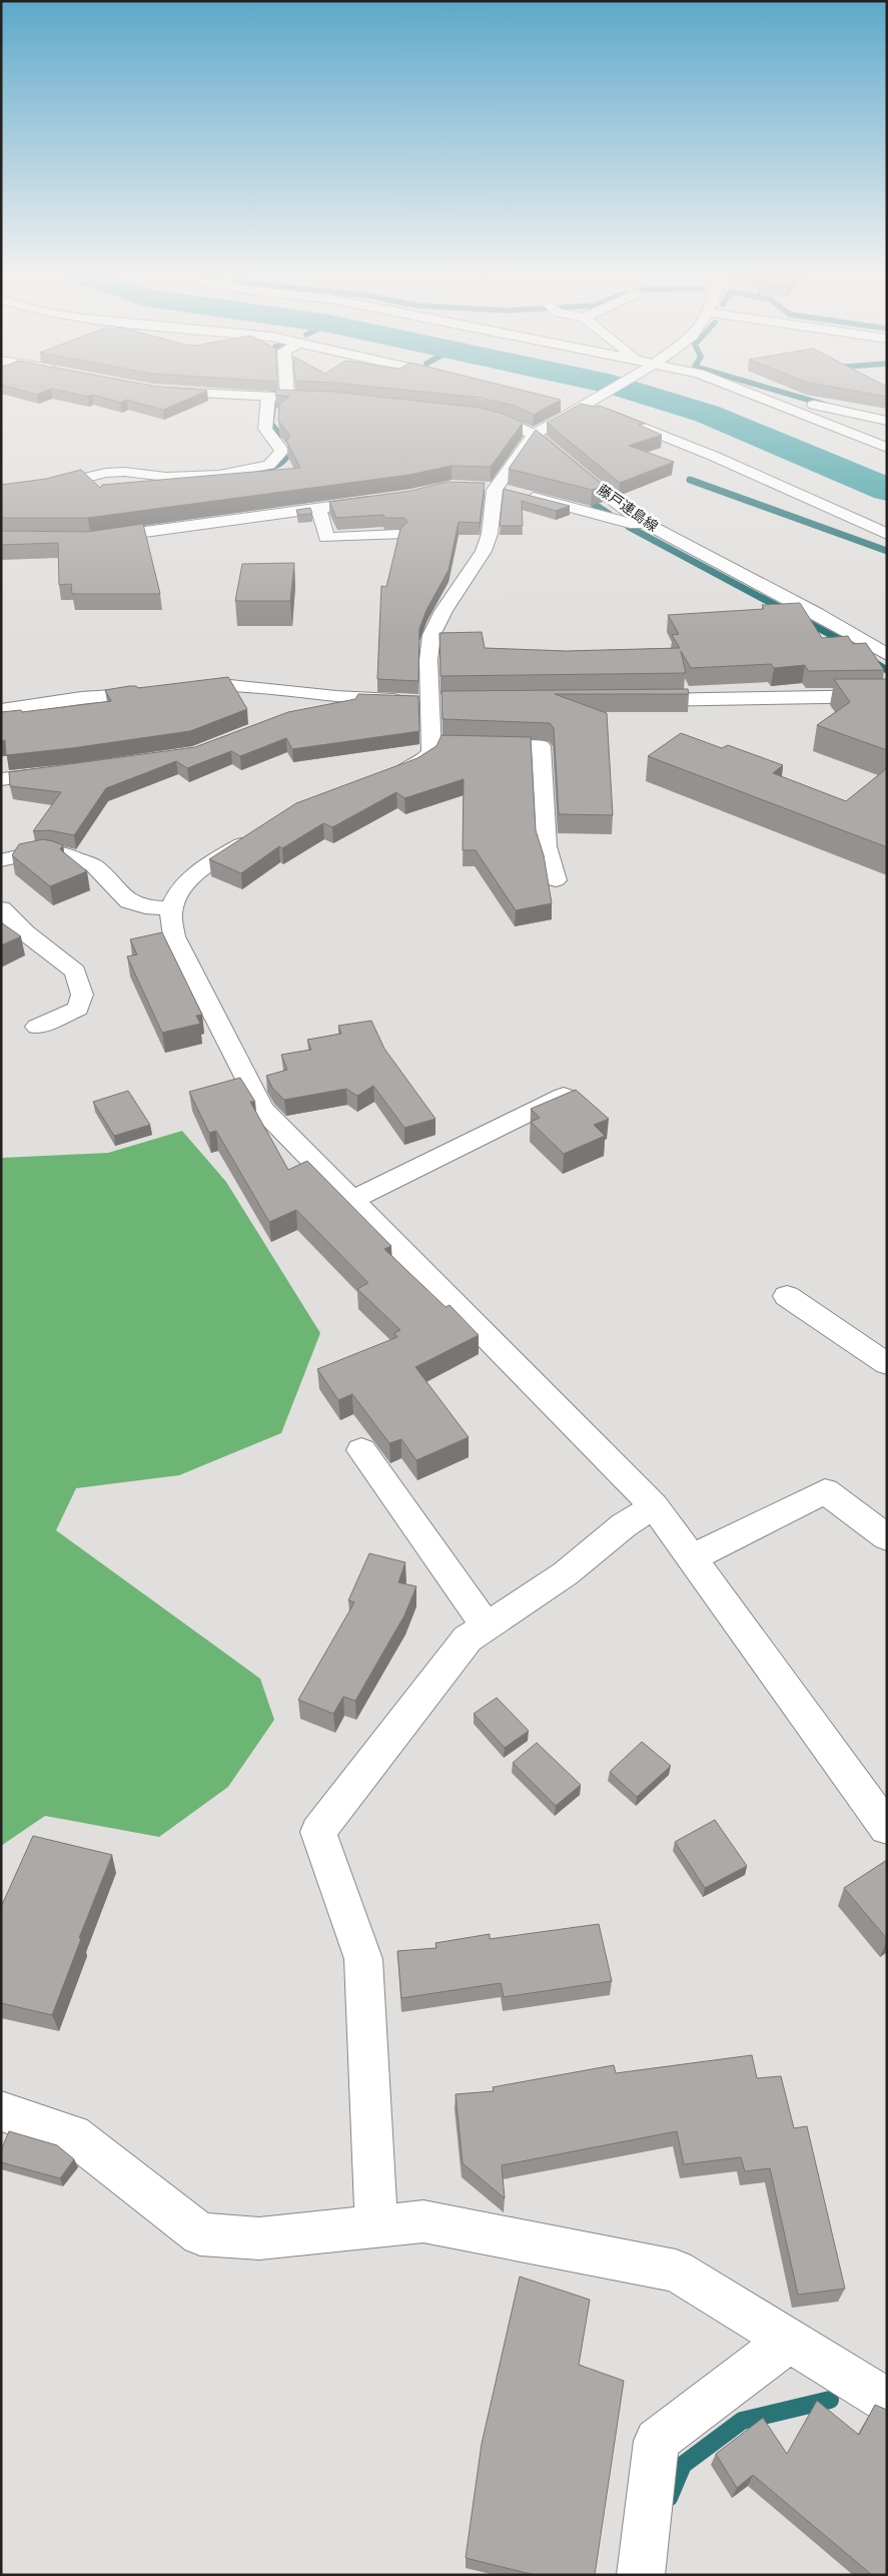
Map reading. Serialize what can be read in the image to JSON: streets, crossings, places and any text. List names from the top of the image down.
{
  "streets": {
    "street": ["藤戸連島線"]
  }
}
